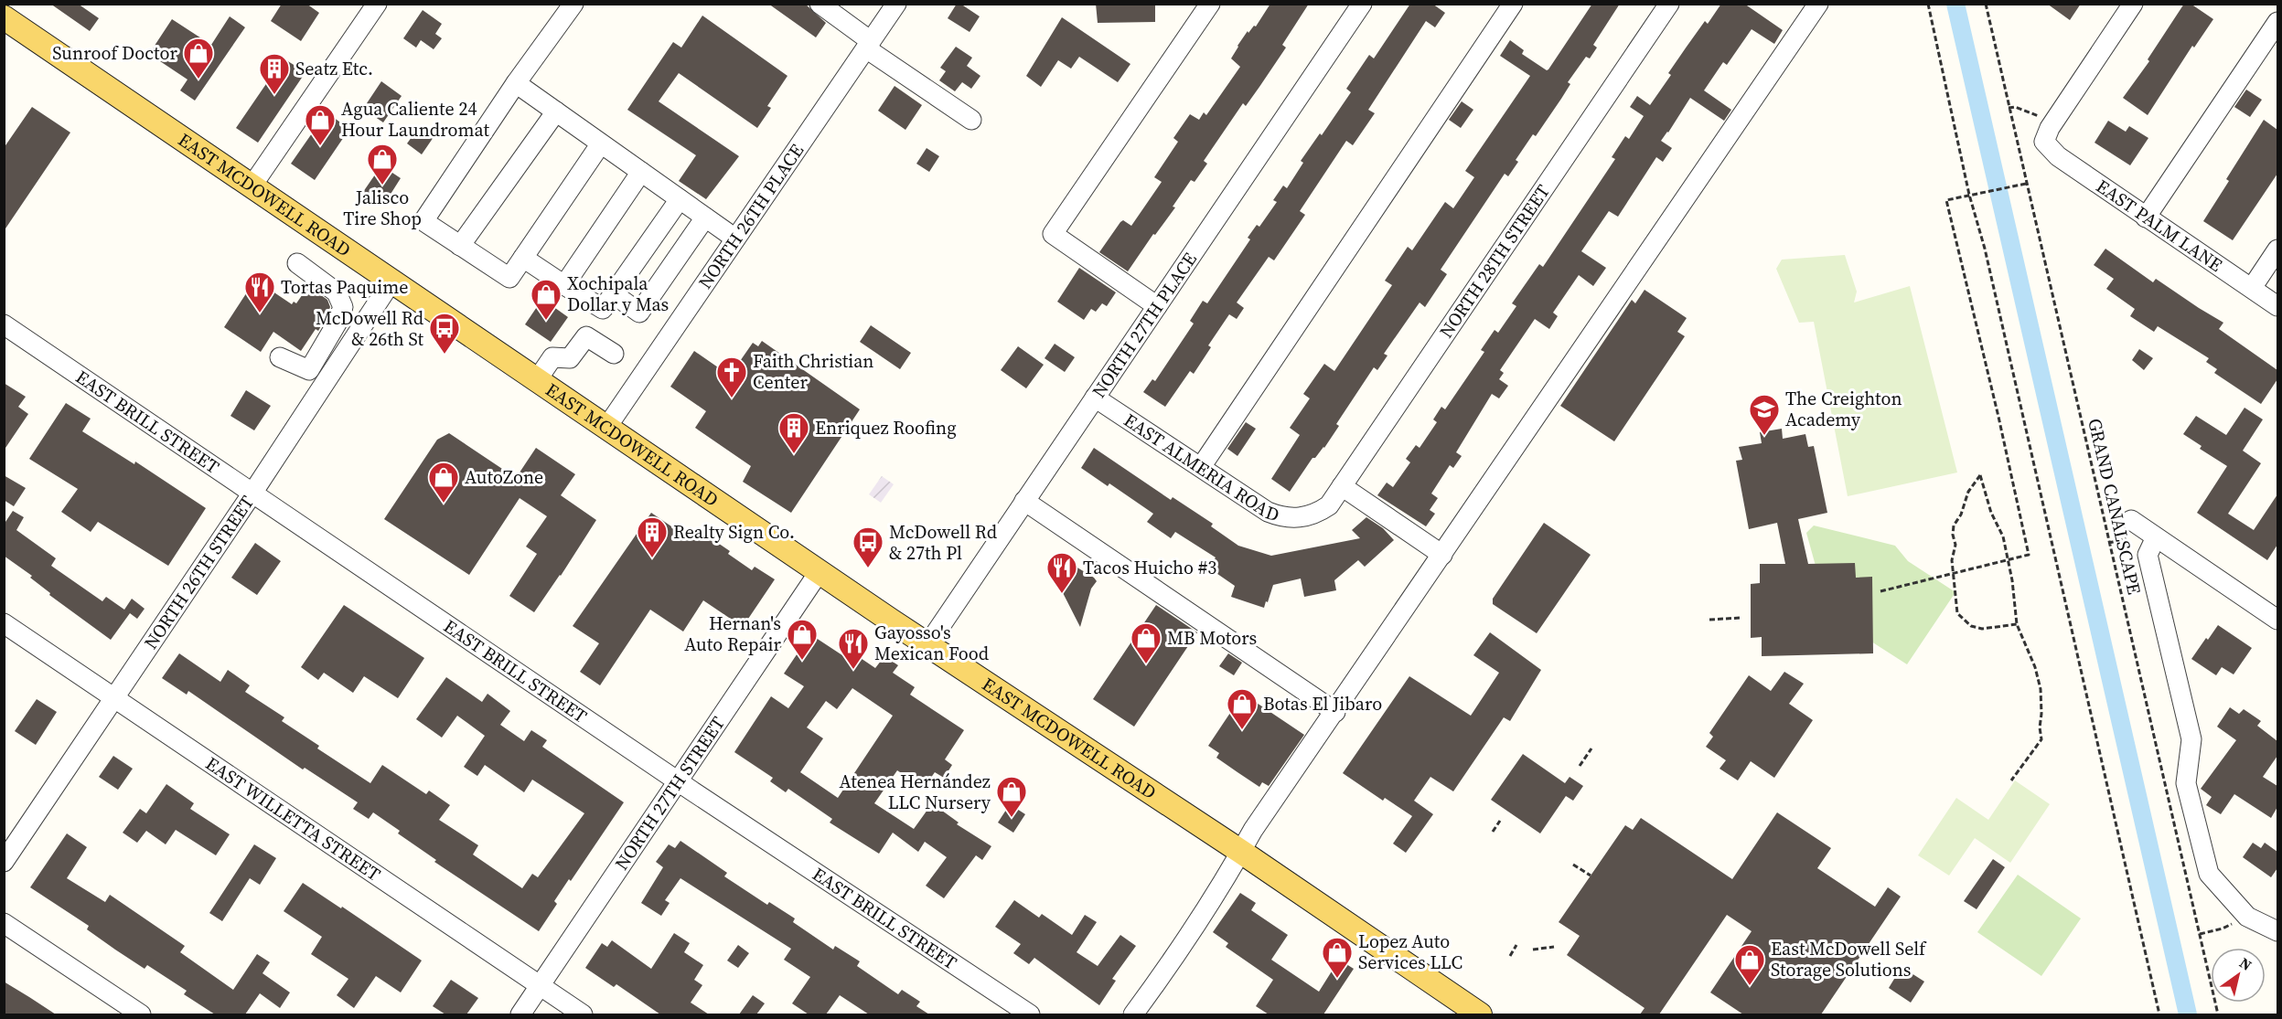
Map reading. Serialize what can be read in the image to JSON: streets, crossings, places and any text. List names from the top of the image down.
{
  "streets": {
    "main road": ["EAST MCDOWELL ROAD"],
    "street": [
      "NORTH 26TH PLACE",
      "EAST PALM LANE",
      "NORTH 28TH STREET",
      "NORTH 27TH PLACE",
      "EAST BRILL STREET",
      "EAST ALMERIA ROAD",
      "NORTH 26TH STREET",
      "NORTH 27TH STREET",
      "EAST WILLETTA STREET"
    ],
    "path": ["GRAND CANALSCAPE"]
  },
  "crossings": [
    ["EAST MCDOWELL ROAD", "NORTH 26TH PLACE"],
    ["EAST MCDOWELL ROAD", "NORTH 27TH PLACE"],
    ["EAST MCDOWELL ROAD", "NORTH 26TH STREET"],
    ["EAST MCDOWELL ROAD", "NORTH 27TH STREET"],
    ["NORTH 28TH STREET", "EAST ALMERIA ROAD"],
    ["NORTH 27TH PLACE", "EAST ALMERIA ROAD"],
    ["EAST BRILL STREET", "NORTH 26TH STREET"],
    ["EAST BRILL STREET", "NORTH 27TH STREET"],
    ["NORTH 26TH STREET", "EAST WILLETTA STREET"],
    ["NORTH 27TH STREET", "EAST WILLETTA STREET"]
  ],
  "places": {
    "shop": [
      "Sunroof Doctor",
      "Agua Caliente 24 Hour Laundromat",
      "Jalisco Tire Shop",
      "Xochipala Dollar y Mas",
      "AutoZone",
      "Hernan's Auto Repair",
      "MB Motors",
      "Botas El Jibaro",
      "Atenea Hernández LLC Nursery",
      "Lopez Auto Services LLC",
      "East McDowell Self Storage Solutions"
    ],
    "building": ["Seatz Etc.", "Enriquez Roofing", "Realty Sign Co."],
    "restaurant": ["Tortas Paquime", "Tacos Huicho #3", "Gayosso's Mexican Food"],
    "bus stop": ["McDowell Rd & 26th St", "McDowell Rd & 27th Pl"],
    "church": ["Faith Christian Center"],
    "school or university": ["The Creighton Academy"]
  },
  "north": "top right"
}
